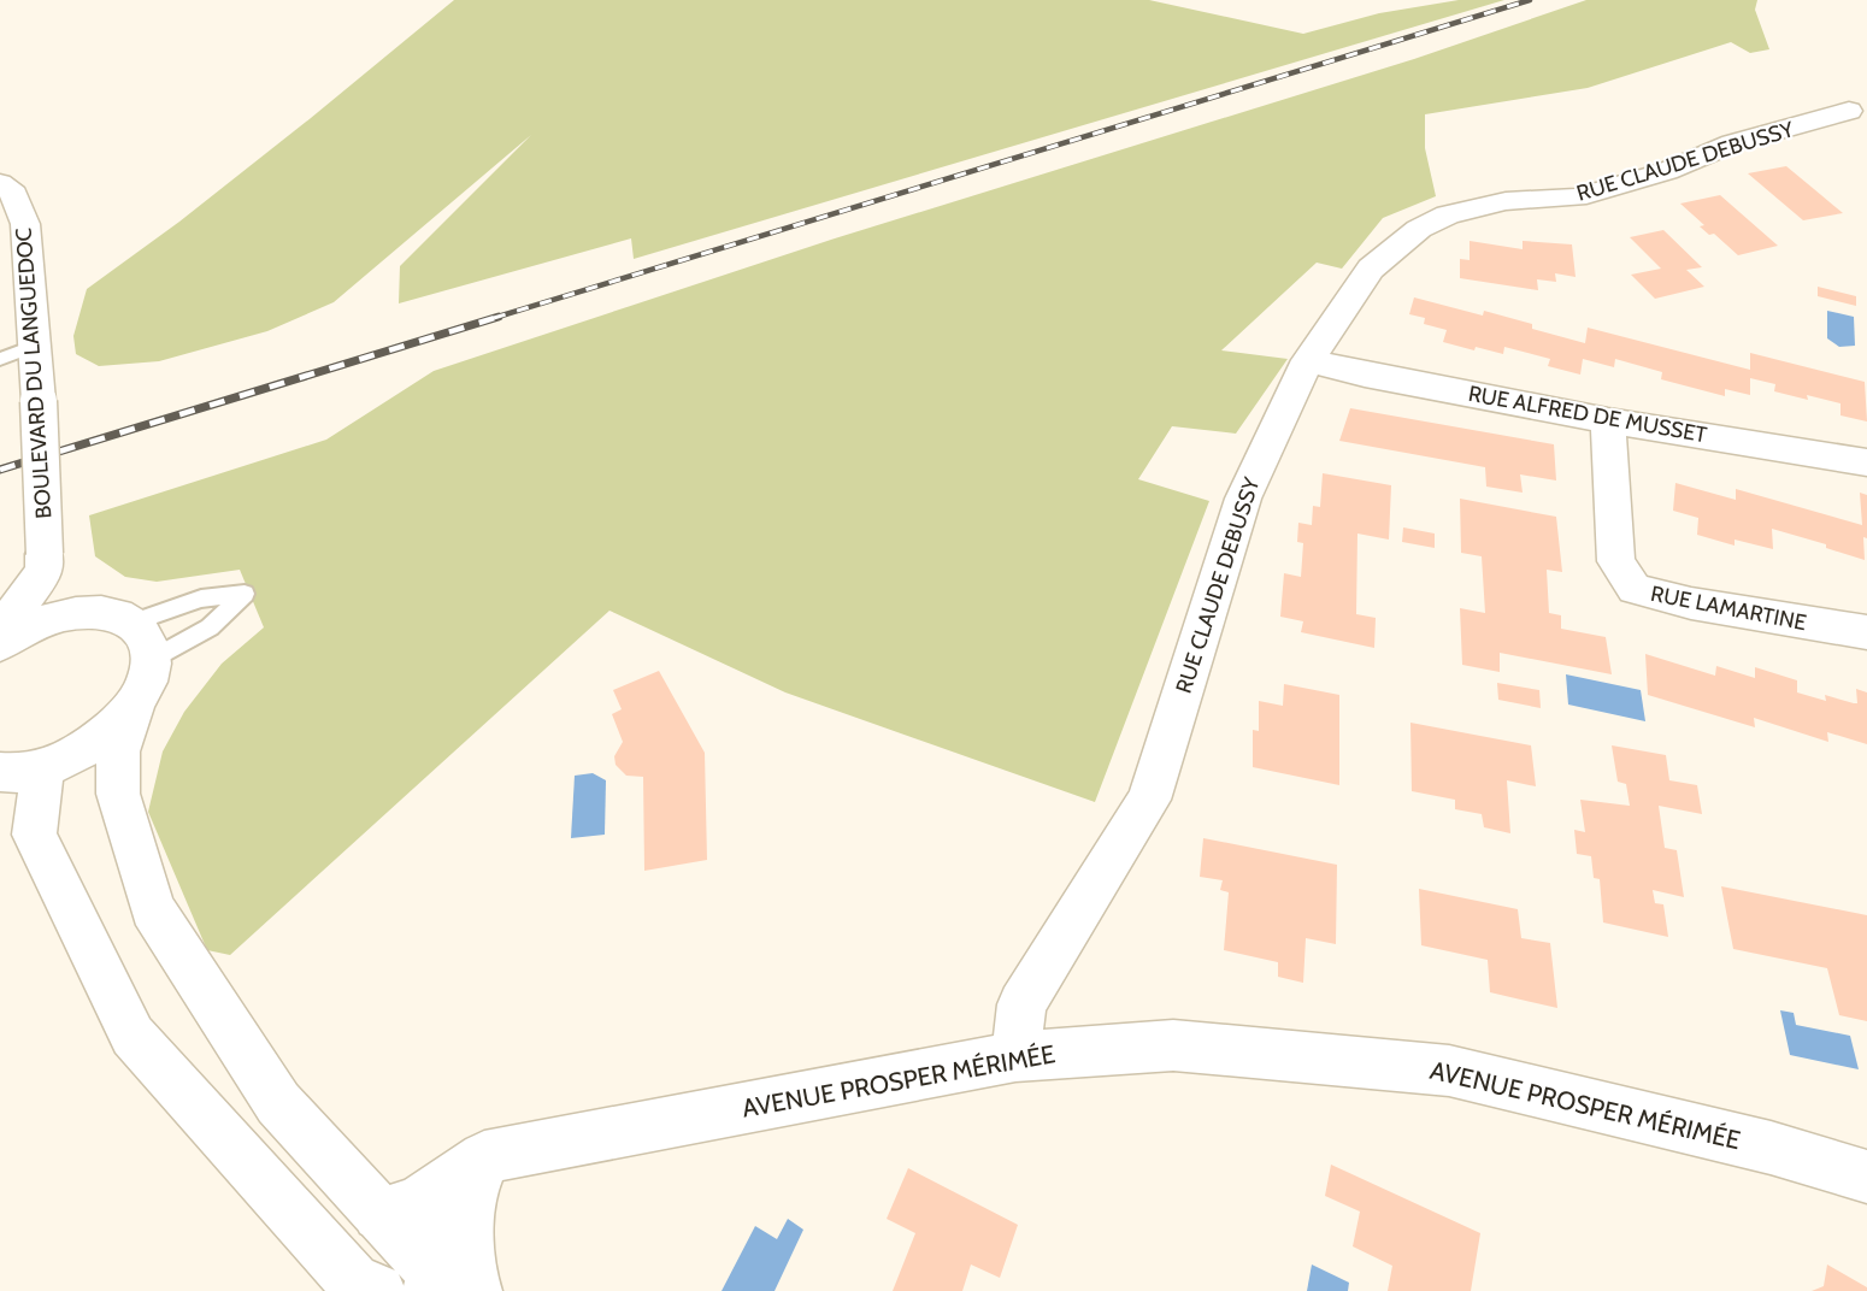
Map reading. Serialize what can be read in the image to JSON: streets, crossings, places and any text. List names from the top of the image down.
{
  "streets": {
    "street": [
      "RUE CLAUDE DEBUSSY",
      "BOULEVARD DU LANGUEDOC",
      "RUE ALFRED DE MUSSET",
      "RUE LAMARTINE",
      "AVENUE PROSPER MÉRIMÉE"
    ]
  },
  "crossings": [
    ["RUE CLAUDE DEBUSSY", "RUE ALFRED DE MUSSET"],
    ["RUE CLAUDE DEBUSSY", "AVENUE PROSPER MÉRIMÉE"],
    ["RUE ALFRED DE MUSSET", "RUE LAMARTINE"]
  ]
}
